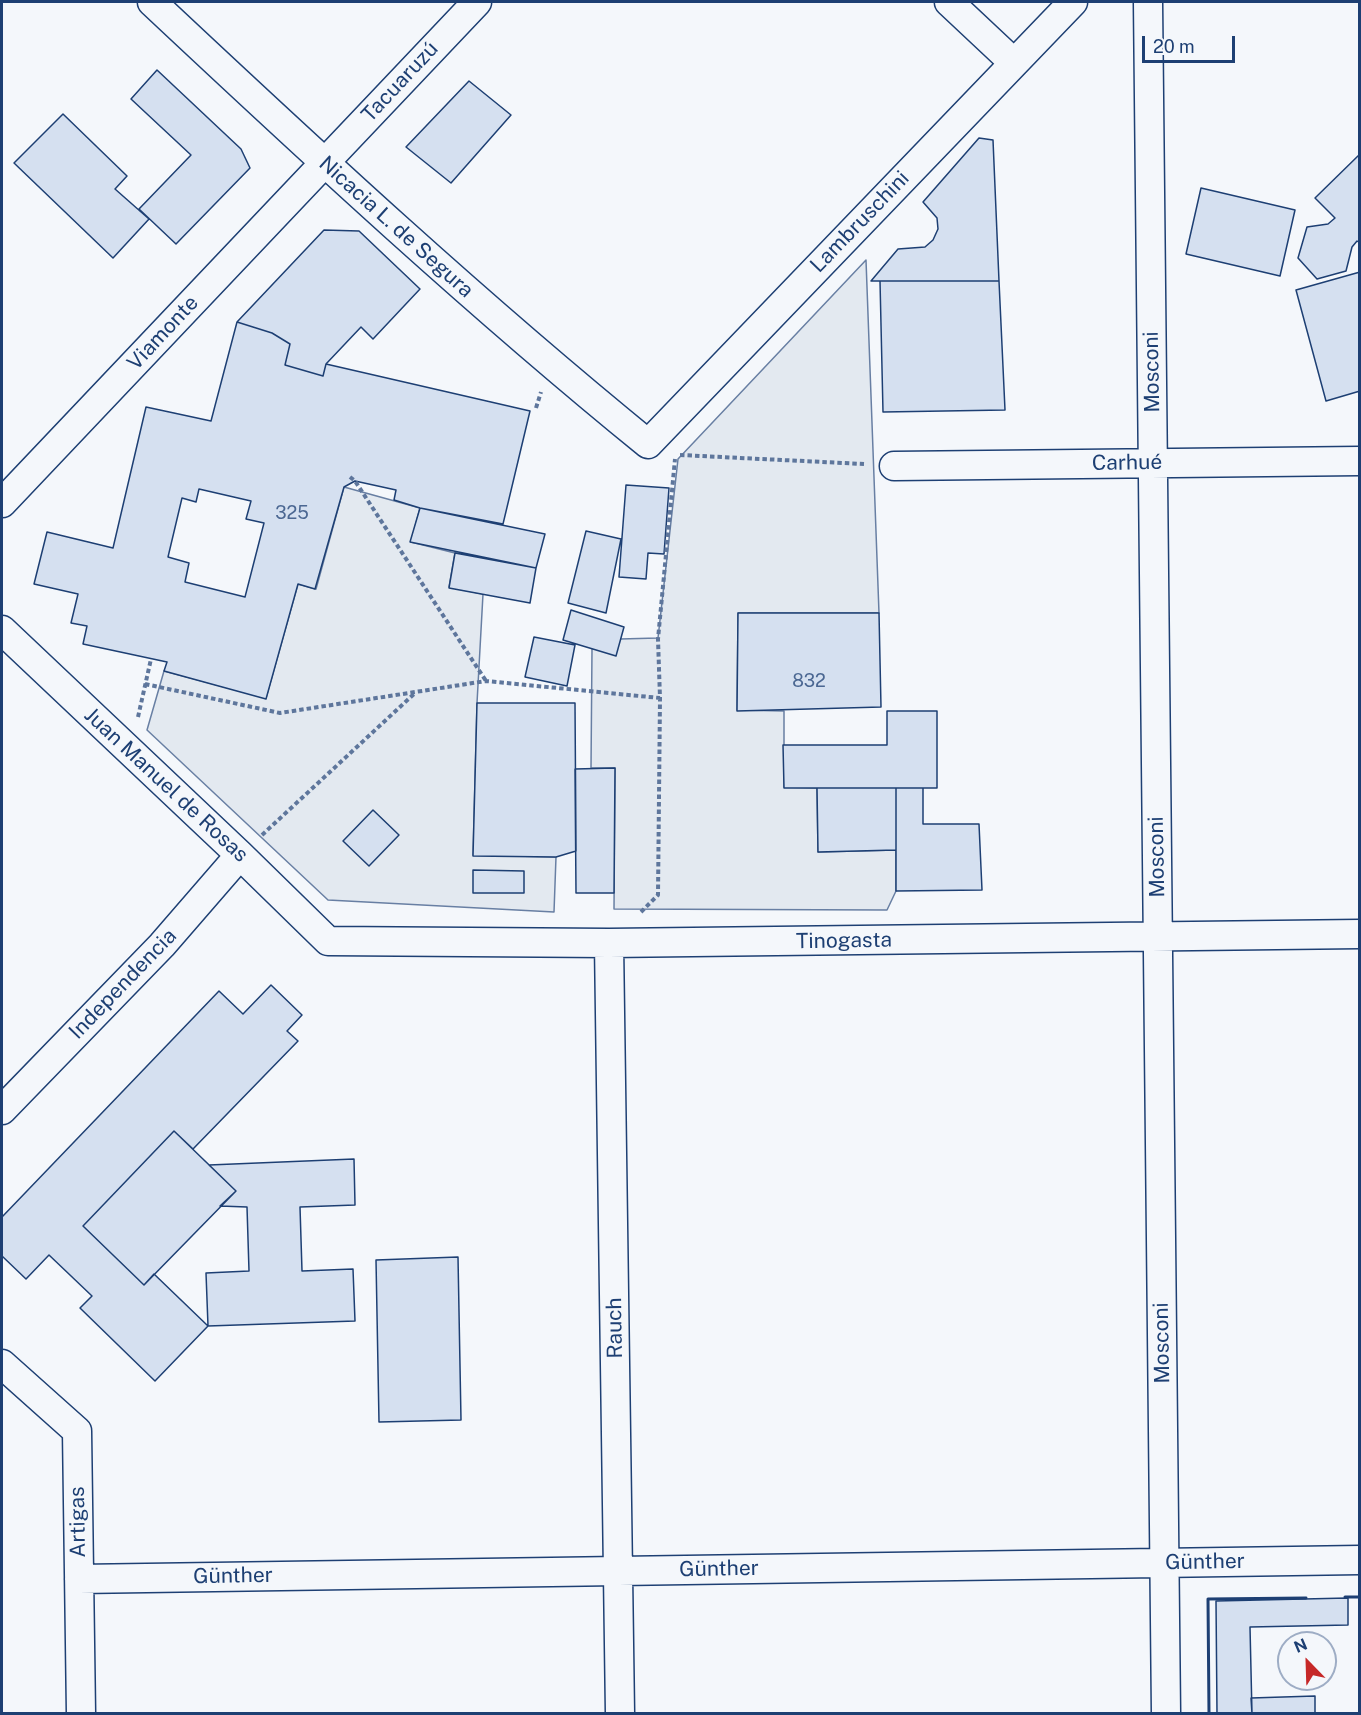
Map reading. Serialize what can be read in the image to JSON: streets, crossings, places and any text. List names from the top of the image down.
{
  "streets": {
    "street": [
      "Tacuaruzú",
      "Lambruschini",
      "Nicacia L. de Segura",
      "Viamonte",
      "Mosconi",
      "Carhué",
      "Juan Manuel de Rosas",
      "Tinogasta",
      "Independencia",
      "Rauch",
      "Artigas",
      "Günther"
    ]
  },
  "crossings": [
    ["Tacuaruzú", "Nicacia L. de Segura"],
    ["Tacuaruzú", "Viamonte"],
    ["Lambruschini", "Nicacia L. de Segura"],
    ["Nicacia L. de Segura", "Viamonte"],
    ["Mosconi", "Carhué"],
    ["Mosconi", "Tinogasta"],
    ["Mosconi", "Günther"],
    ["Juan Manuel de Rosas", "Tinogasta"],
    ["Juan Manuel de Rosas", "Independencia"],
    ["Tinogasta", "Rauch"],
    ["Rauch", "Günther"],
    ["Artigas", "Günther"]
  ],
  "house_numbers": ["325", "832"],
  "scale_bar": "20 m",
  "north": "top left"
}
